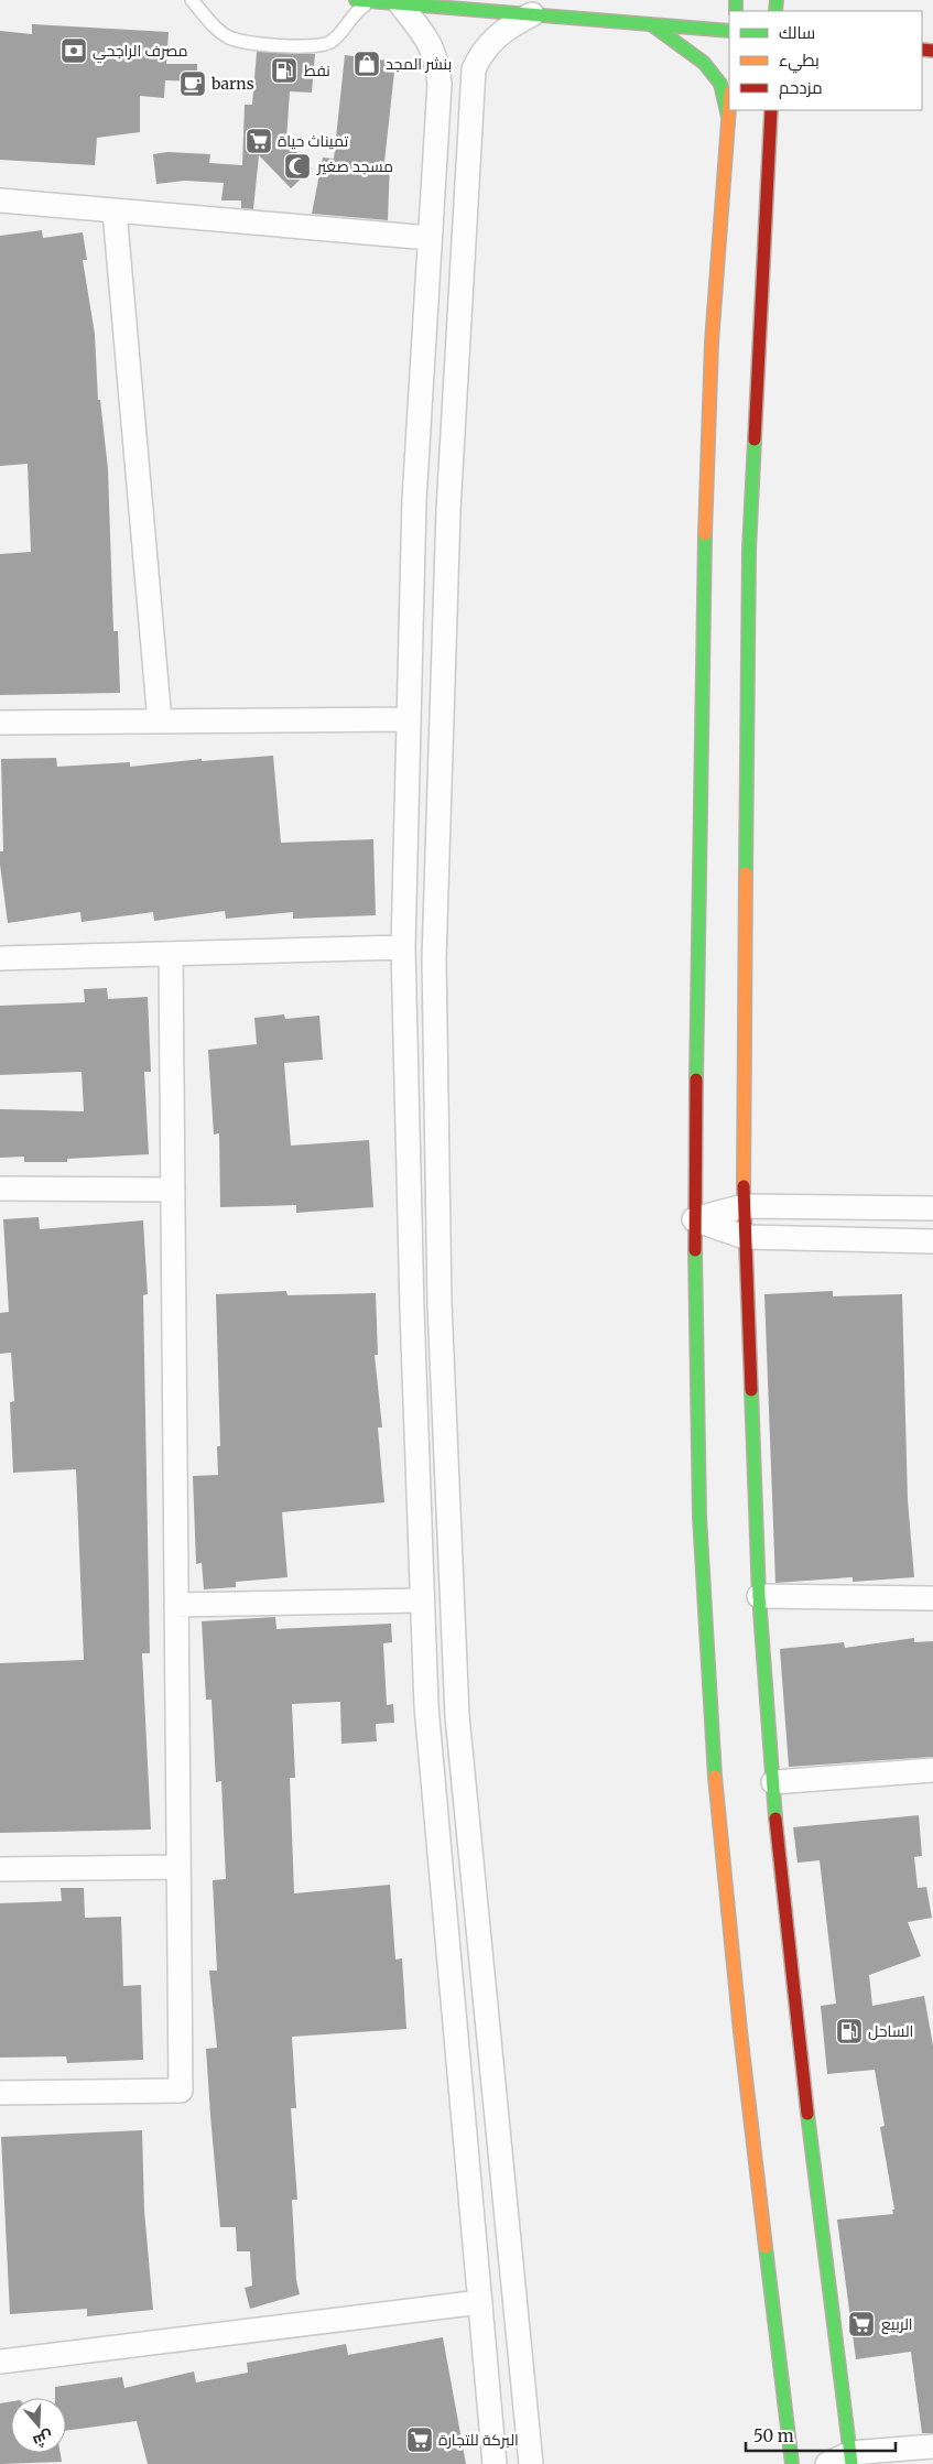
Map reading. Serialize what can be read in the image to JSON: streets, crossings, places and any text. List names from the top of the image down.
{
  "places": {
    "bank": ["مصرف الراجحي"],
    "shop": ["بنشر المجد"],
    "fuel station": ["نفط", "الساحل"],
    "cafe": ["barns"],
    "supermarket": ["تميناث حياة", "الربيع", "البركة للتجارة"],
    "mosque": ["مسجد صغير"]
  },
  "legend": ["سالك", "بطيء", "مزدحم"],
  "scale_bar": "50 m",
  "north": "bottom"
}
